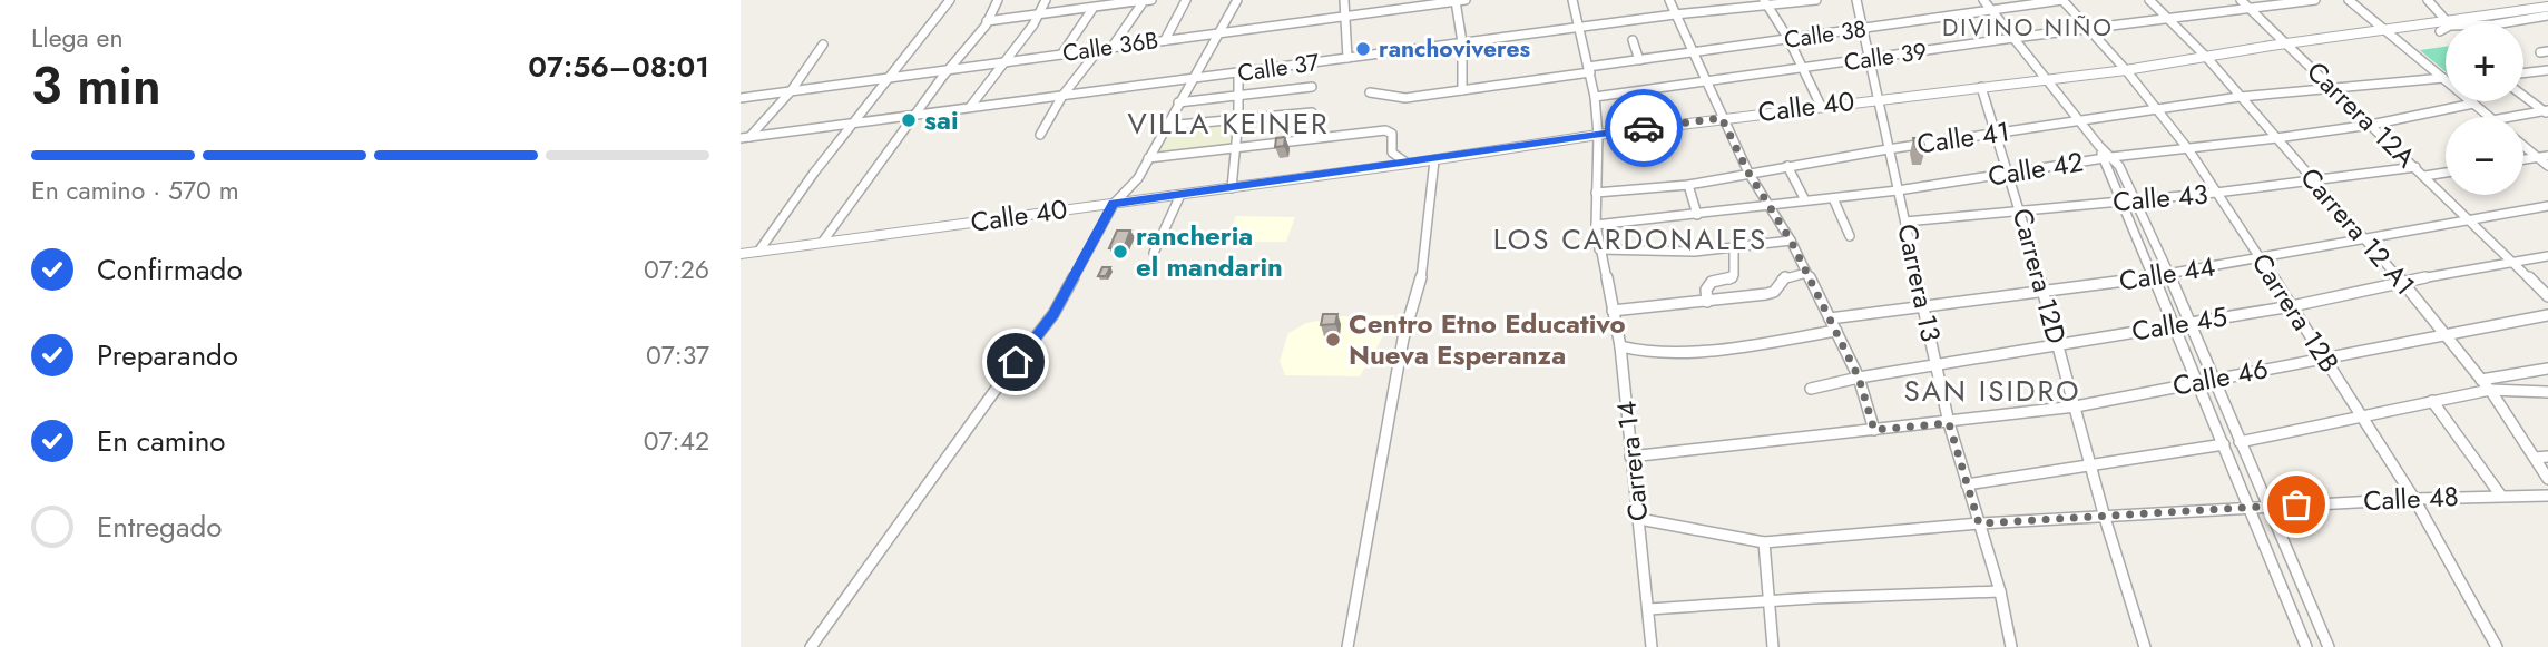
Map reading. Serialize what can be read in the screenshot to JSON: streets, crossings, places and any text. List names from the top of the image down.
{
  "streets": {
    "street": [
      "Calle 38",
      "Calle 36B",
      "Calle 39",
      "Calle 37",
      "Calle 40",
      "Carrera 12A",
      "Calle 41",
      "Calle 42",
      "Calle 43",
      "Carrera 12 A1",
      "Calle 44",
      "Carrera 12D",
      "Carrera 13",
      "Carrera 12B",
      "Calle 45",
      "Calle 46",
      "Carrera 14",
      "Calle 48"
    ]
  },
  "crossings": [
    ["Calle 38", "Carrera 13"],
    ["Calle 38", "Carrera 12B"],
    ["Calle 38", "Carrera 14"],
    ["Calle 39", "Carrera 12A"],
    ["Calle 39", "Carrera 12 A1"],
    ["Calle 39", "Carrera 13"],
    ["Calle 39", "Carrera 12B"],
    ["Calle 39", "Carrera 14"],
    ["Calle 37", "Carrera 14"],
    ["Calle 40", "Carrera 12A"],
    ["Calle 40", "Carrera 12 A1"],
    ["Calle 40", "Carrera 12D"],
    ["Calle 40", "Carrera 13"],
    ["Calle 40", "Carrera 12B"],
    ["Calle 40", "Carrera 14"],
    ["Carrera 12A", "Calle 41"],
    ["Carrera 12A", "Calle 42"],
    ["Carrera 12A", "Calle 43"],
    ["Carrera 12A", "Calle 44"],
    ["Carrera 12A", "Calle 45"],
    ["Calle 41", "Carrera 12 A1"],
    ["Calle 41", "Carrera 12D"],
    ["Calle 41", "Carrera 13"],
    ["Calle 41", "Carrera 12B"],
    ["Calle 41", "Carrera 14"],
    ["Calle 42", "Carrera 12 A1"],
    ["Calle 42", "Carrera 12D"],
    ["Calle 42", "Carrera 13"],
    ["Calle 42", "Carrera 12B"],
    ["Calle 42", "Carrera 14"],
    ["Calle 43", "Carrera 12 A1"],
    ["Calle 43", "Carrera 12D"],
    ["Calle 43", "Carrera 13"],
    ["Calle 43", "Carrera 12B"],
    ["Carrera 12 A1", "Calle 44"],
    ["Carrera 12 A1", "Calle 45"],
    ["Carrera 12 A1", "Calle 46"],
    ["Calle 44", "Carrera 12D"],
    ["Calle 44", "Carrera 13"],
    ["Calle 44", "Carrera 12B"],
    ["Carrera 12D", "Calle 45"],
    ["Carrera 12D", "Calle 46"],
    ["Carrera 12D", "Calle 48"],
    ["Carrera 13", "Calle 45"],
    ["Carrera 13", "Calle 46"],
    ["Carrera 13", "Calle 48"],
    ["Carrera 12B", "Calle 45"],
    ["Carrera 12B", "Calle 46"],
    ["Carrera 12B", "Calle 48"],
    ["Calle 46", "Carrera 14"],
    ["Carrera 14", "Calle 48"]
  ],
  "districts": [
    "DIVINO NIÑO",
    "VILLA KEINER",
    "LOS CARDONALES",
    "SAN ISIDRO"
  ],
  "places": [
    "ranchoviveres",
    "sai",
    "rancheria el mandarin",
    "Centro Etno Educativo Nueva Esperanza"
  ],
  "page": {
    "heading": ["3 min", "Llega en", "07:56–08:01"],
    "map_buttons": ["+", "−"],
    "bar": "En camino · 570 m",
    "list": [
      ["Confirmado", "07:26"],
      ["Preparando", "07:37"],
      ["En camino", "07:42"],
      "Entregado"
    ]
  }
}
